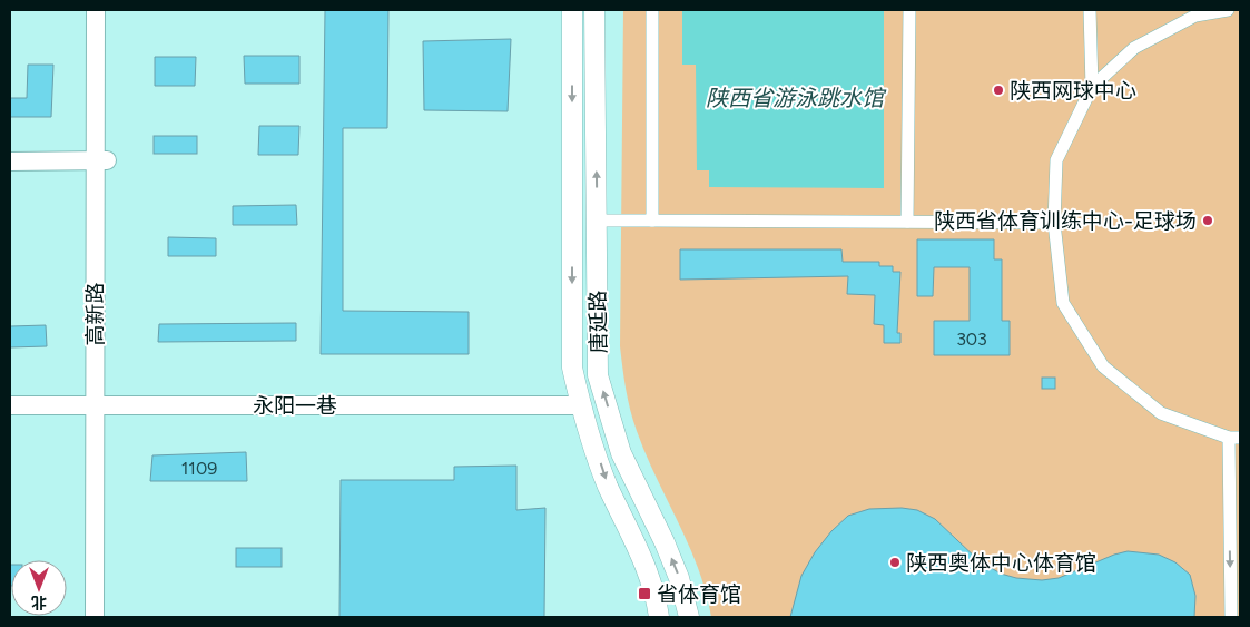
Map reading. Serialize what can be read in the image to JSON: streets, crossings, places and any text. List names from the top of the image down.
{
  "streets": {
    "main road": ["高新路", "唐延路", "永阳一巷"]
  },
  "crossings": [
    ["高新路", "永阳一巷"],
    ["唐延路", "永阳一巷"]
  ],
  "water": ["陕西省游泳跳水馆"],
  "places": {
    "other": ["陕西网球中心", "陕西省体育训练中心-足球场", "陕西奥体中心体育馆"],
    "transit": ["省体育馆"]
  },
  "house_numbers": ["303", "1109"],
  "north": "bottom"
}
